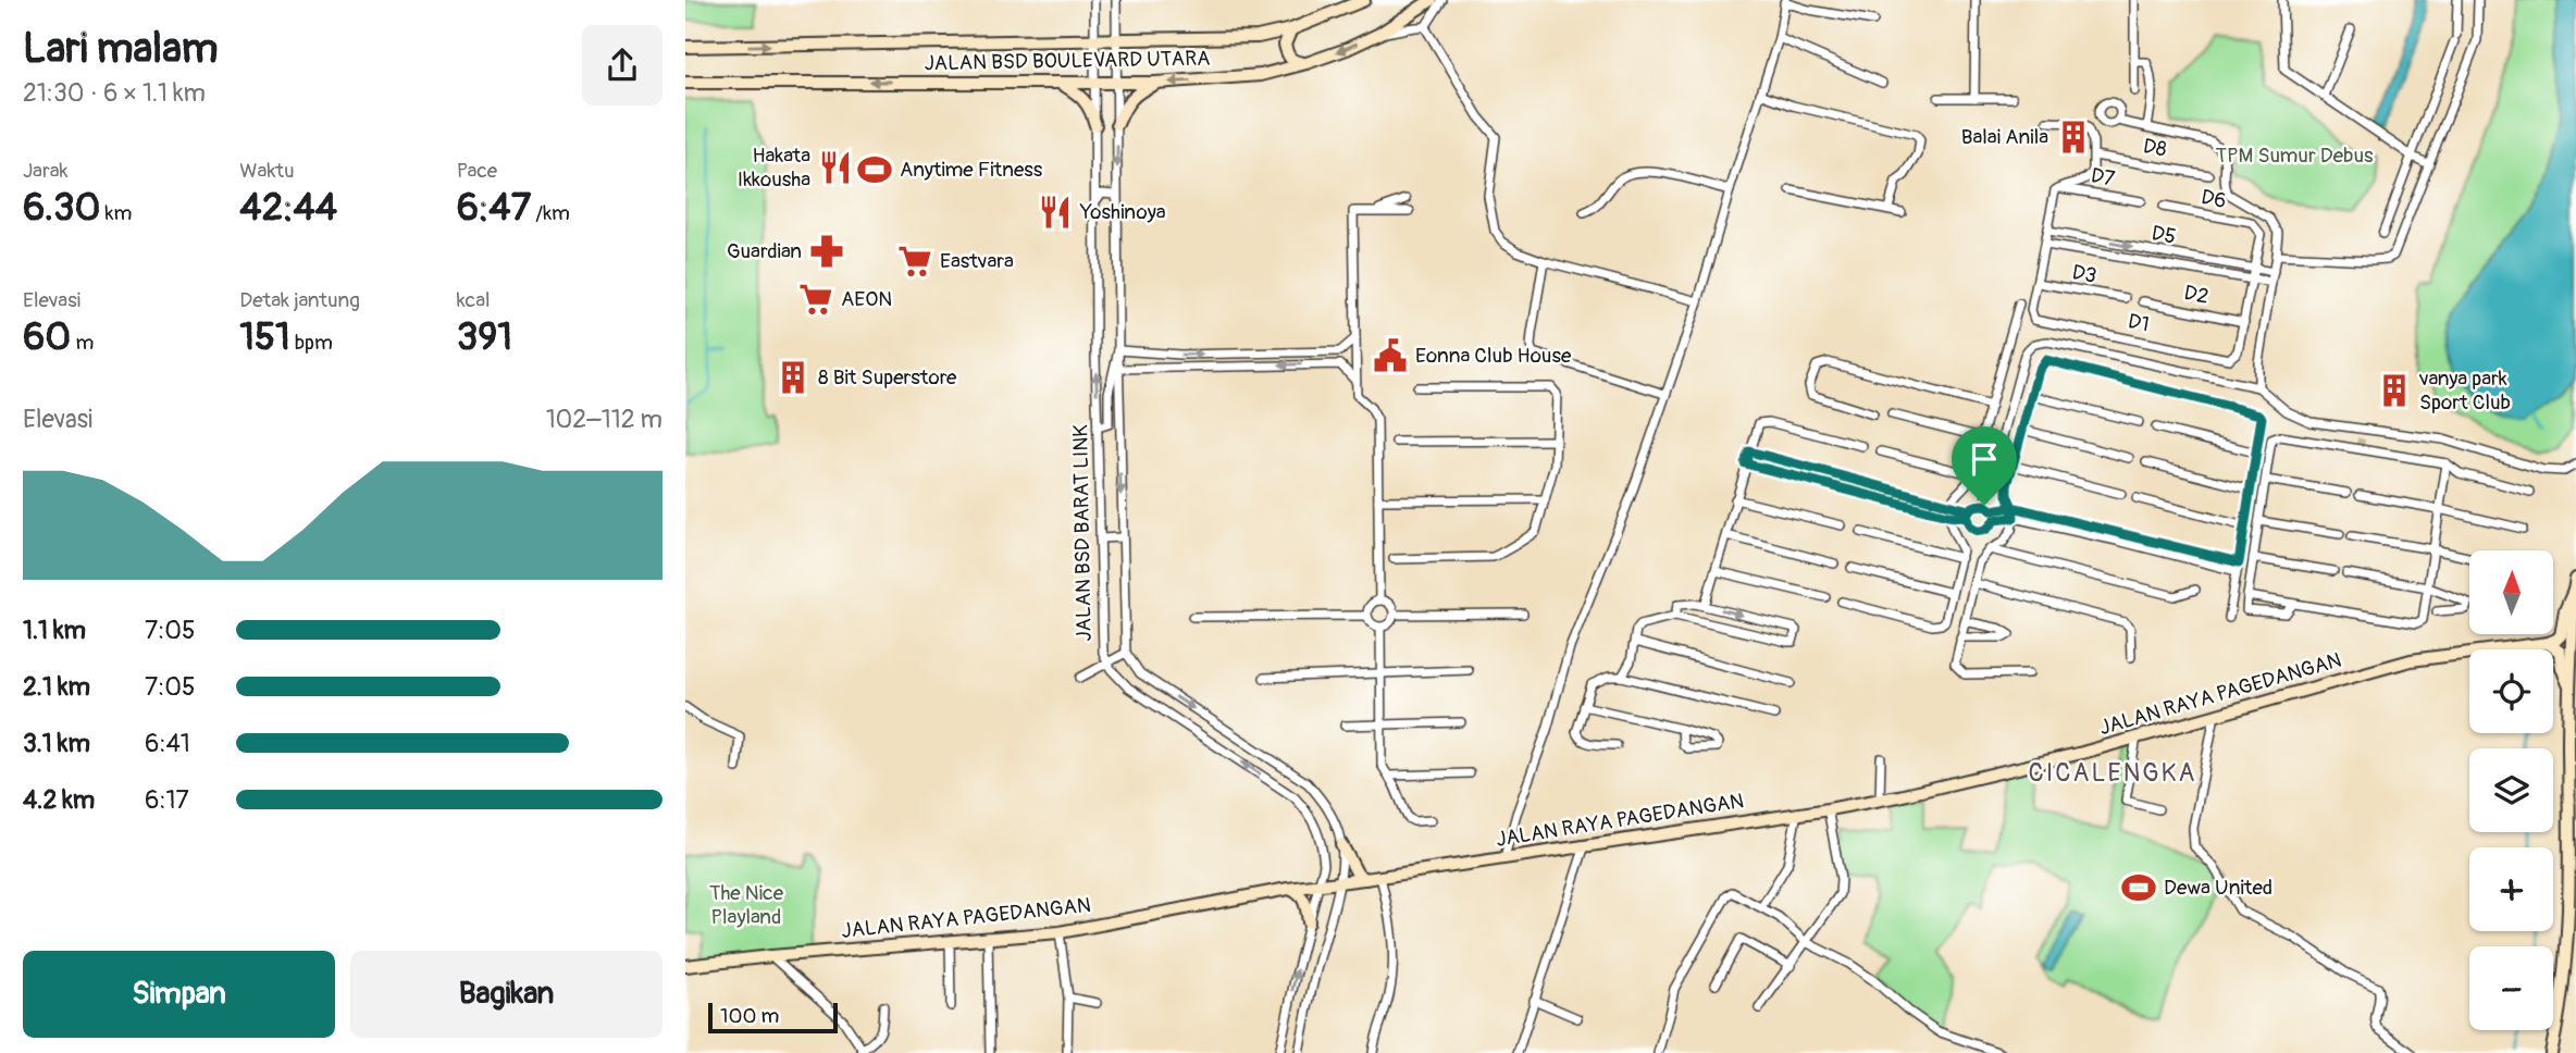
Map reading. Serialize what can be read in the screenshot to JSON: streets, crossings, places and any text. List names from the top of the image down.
{
  "streets": {
    "street": [
      "JALAN BSD BOULEVARD UTARA",
      "D8",
      "D7",
      "D6",
      "D5",
      "D3",
      "D2",
      "D1",
      "JALAN BSD BARAT LINK",
      "JALAN RAYA PAGEDANGAN"
    ]
  },
  "crossings": [
    ["JALAN BSD BOULEVARD UTARA", "JALAN BSD BARAT LINK"],
    ["D6", "D5"],
    ["D3", "D1"],
    ["D2", "D1"],
    ["JALAN BSD BARAT LINK", "JALAN RAYA PAGEDANGAN"]
  ],
  "districts": ["CICALENGKA"],
  "parks": ["TPM Sumur Debus", "The Nice Playland"],
  "places": {
    "building": ["Balai Anila", "8 Bit Superstore", "vanya park Sport Club"],
    "restaurant": ["Hakata Ikkousha", "Yoshinoya"],
    "sports": ["Anytime Fitness", "Dewa United"],
    "pharmacy": ["Guardian"],
    "supermarket": ["Eastvara", "AEON"],
    "public building": ["Eonna Club House"]
  },
  "scale_bar": "100 m",
  "north": "top",
  "page": {
    "heading": ["Lari malam", "21:30 · 6 × 1.1 km"],
    "stats": [
      ["Jarak", "6.30 km"],
      ["Waktu", "42:44"],
      ["Pace", "6:47 /km"],
      ["Elevasi", "60 m"],
      ["Detak jantung", "151 bpm"],
      ["kcal", "391"]
    ],
    "chart": ["Elevasi", "102–112 m"],
    "map_buttons": ["+", "−"],
    "list": [
      {
        "name": "1.1 km",
        "note": "7:05"
      },
      {
        "name": "2.1 km",
        "note": "7:05"
      },
      {
        "name": "3.1 km",
        "note": "6:41"
      },
      {
        "name": "4.2 km",
        "note": "6:17"
      }
    ],
    "buttons": ["Simpan", "Bagikan"],
    "scale": "100 m"
  }
}
